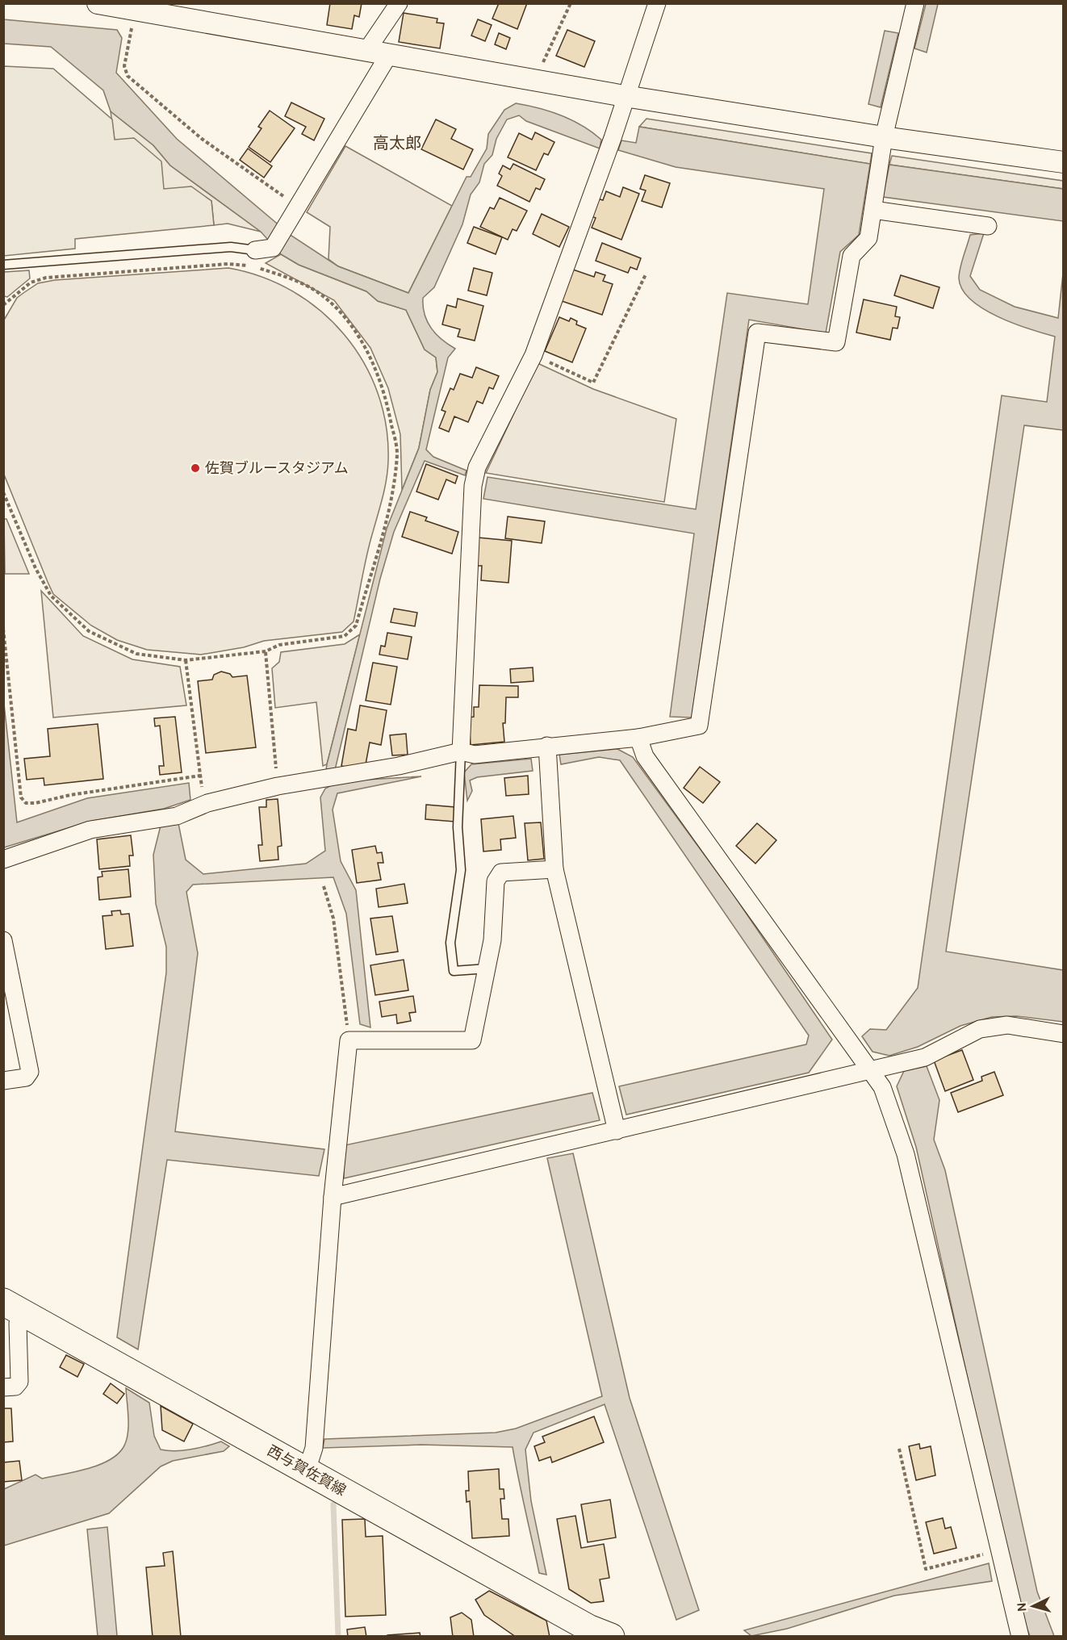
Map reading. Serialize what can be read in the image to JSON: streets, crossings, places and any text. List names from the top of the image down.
{
  "streets": {
    "main road": ["西与賀佐賀線"]
  },
  "districts": ["高太郎"],
  "places": ["佐賀ブルースタジアム"],
  "north": "left"
}
